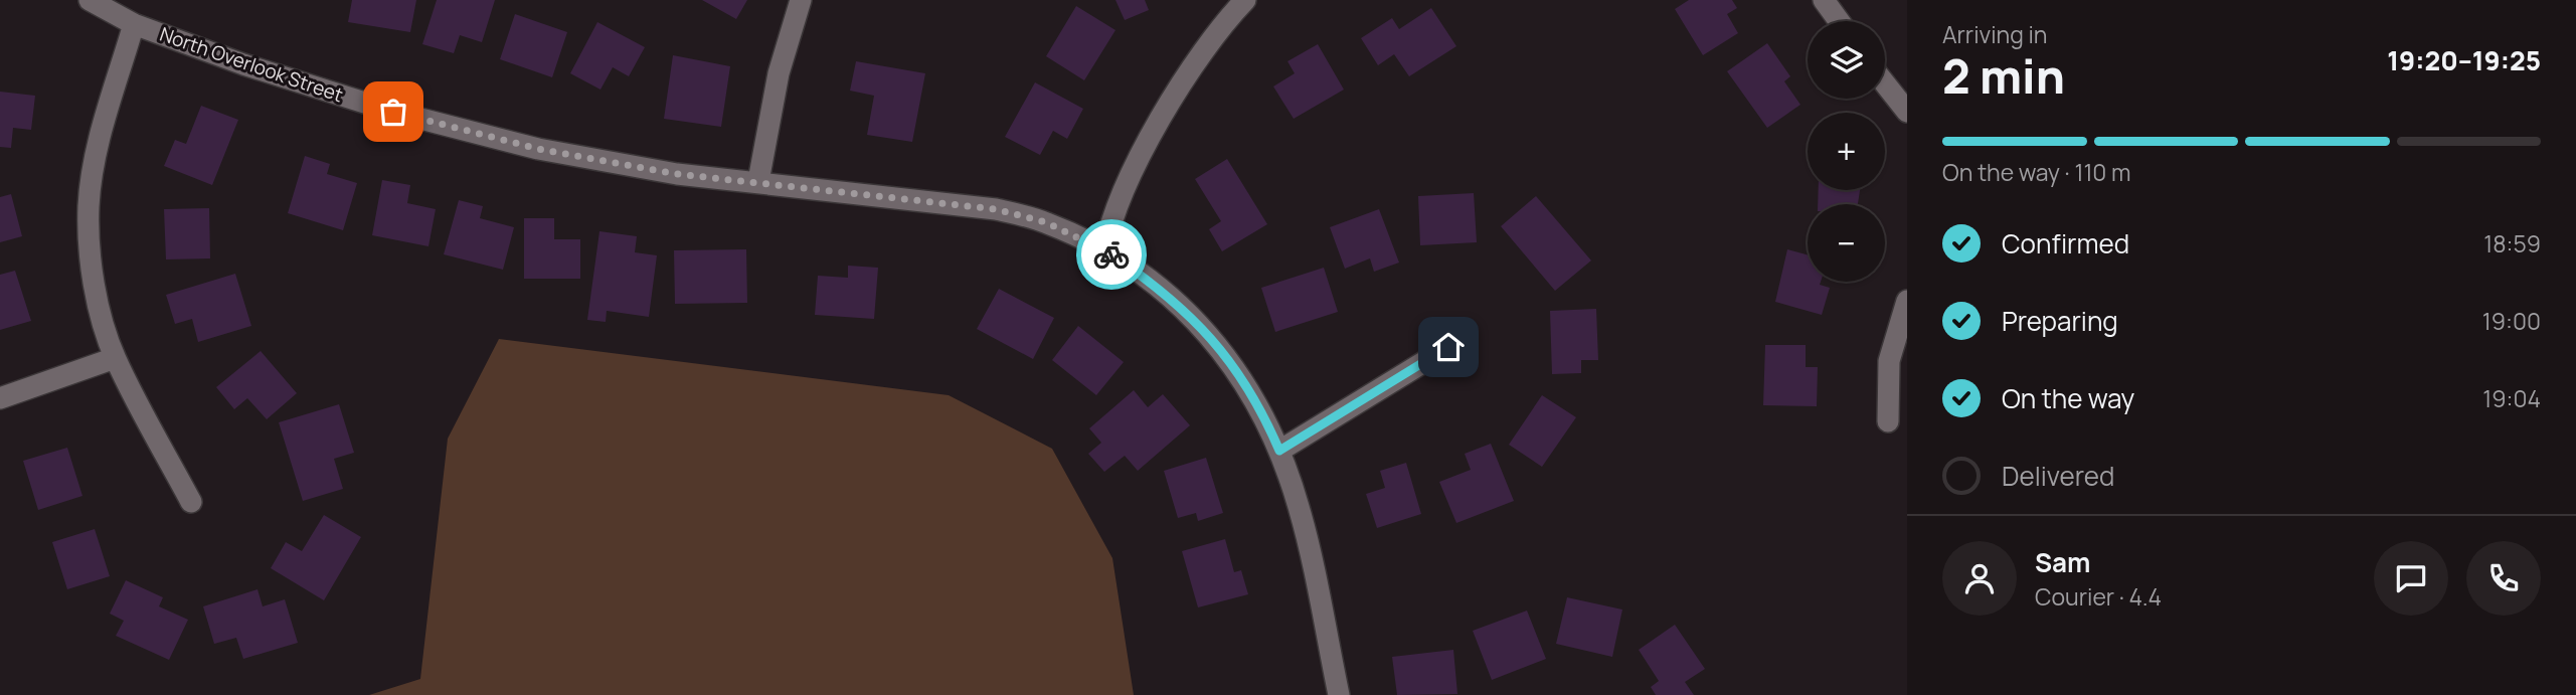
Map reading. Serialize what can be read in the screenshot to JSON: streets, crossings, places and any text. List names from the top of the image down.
{
  "streets": {
    "street": ["North Overlook Street"]
  },
  "page": {
    "heading": ["2 min", "Arriving in", "19:20–19:25"],
    "panel": ["Sam", "Courier · 4.4"],
    "map_buttons": ["+", "−"],
    "bar": "On the way · 110 m",
    "list": [
      ["Confirmed", "18:59"],
      ["Preparing", "19:00"],
      ["On the way", "19:04"],
      "Delivered"
    ]
  }
}
